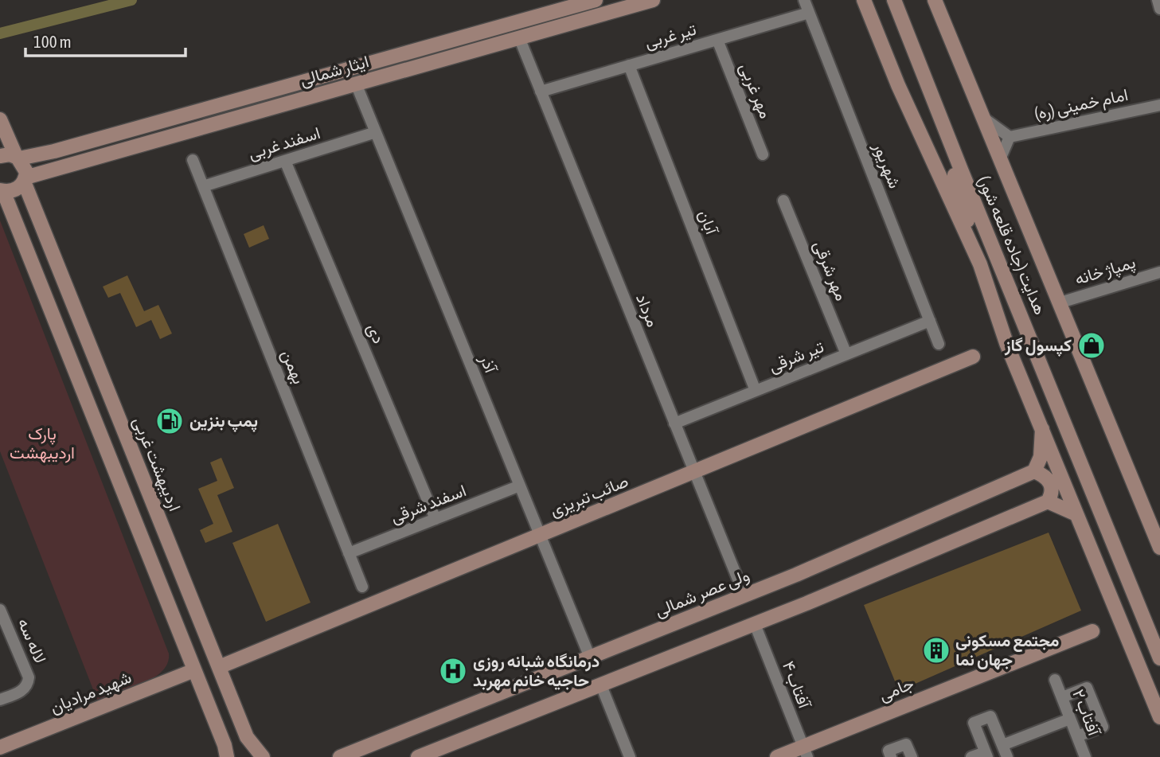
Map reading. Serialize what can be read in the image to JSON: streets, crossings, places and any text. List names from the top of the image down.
{
  "streets": {
    "main road": [
      "ایثار شمالی",
      "هدایت (جاده قلعه شور)",
      "اردیبهشت غربی",
      "صائب تبریزی",
      "ولی عصر شمالی",
      "جامی",
      "شهید مرادیان"
    ],
    "street": [
      "تیر غربی",
      "مهر غربی",
      "امام خمینی (ره)",
      "اسفند غربی",
      "شهریور",
      "آبان",
      "مهر شرقی",
      "پمپاژ خانه",
      "مرداد",
      "دی",
      "تیر شرقی",
      "آذر",
      "بهمن",
      "اسفند شرقی",
      "لاله سه",
      "آفتاب ۴",
      "آفتاب ۲"
    ]
  },
  "crossings": [
    ["تیر غربی", "مهر غربی"],
    ["تیر غربی", "شهریور"],
    ["تیر غربی", "آبان"],
    ["تیر غربی", "مرداد"],
    ["ایثار شمالی", "مرداد"],
    ["ایثار شمالی", "آذر"],
    ["ایثار شمالی", "اردیبهشت غربی"],
    ["اسفند غربی", "دی"],
    ["اسفند غربی", "آذر"],
    ["اسفند غربی", "بهمن"],
    ["شهریور", "تیر شرقی"],
    ["آبان", "تیر شرقی"],
    ["هدایت (جاده قلعه شور)", "پمپاژ خانه"],
    ["مهر شرقی", "تیر شرقی"],
    ["مرداد", "تیر شرقی"],
    ["مرداد", "صائب تبریزی"],
    ["مرداد", "ولی عصر شمالی"],
    ["دی", "اسفند شرقی"],
    ["آذر", "صائب تبریزی"],
    ["آذر", "اسفند شرقی"],
    ["آذر", "ولی عصر شمالی"],
    ["بهمن", "اسفند شرقی"],
    ["اردیبهشت غربی", "صائب تبریزی"],
    ["آفتاب ۴", "جامی"]
  ],
  "parks": ["پارک اردیبهشت"],
  "places": {
    "shop": ["کپسول گاز"],
    "fuel station": ["پمپ بنزین"],
    "building": ["مجتمع مسکونی جهان نما"],
    "hospital": ["درمانگاه شبانه‌ روزی حاجیه‌ خانم مهربد"]
  },
  "scale_bar": "100 m"
}
